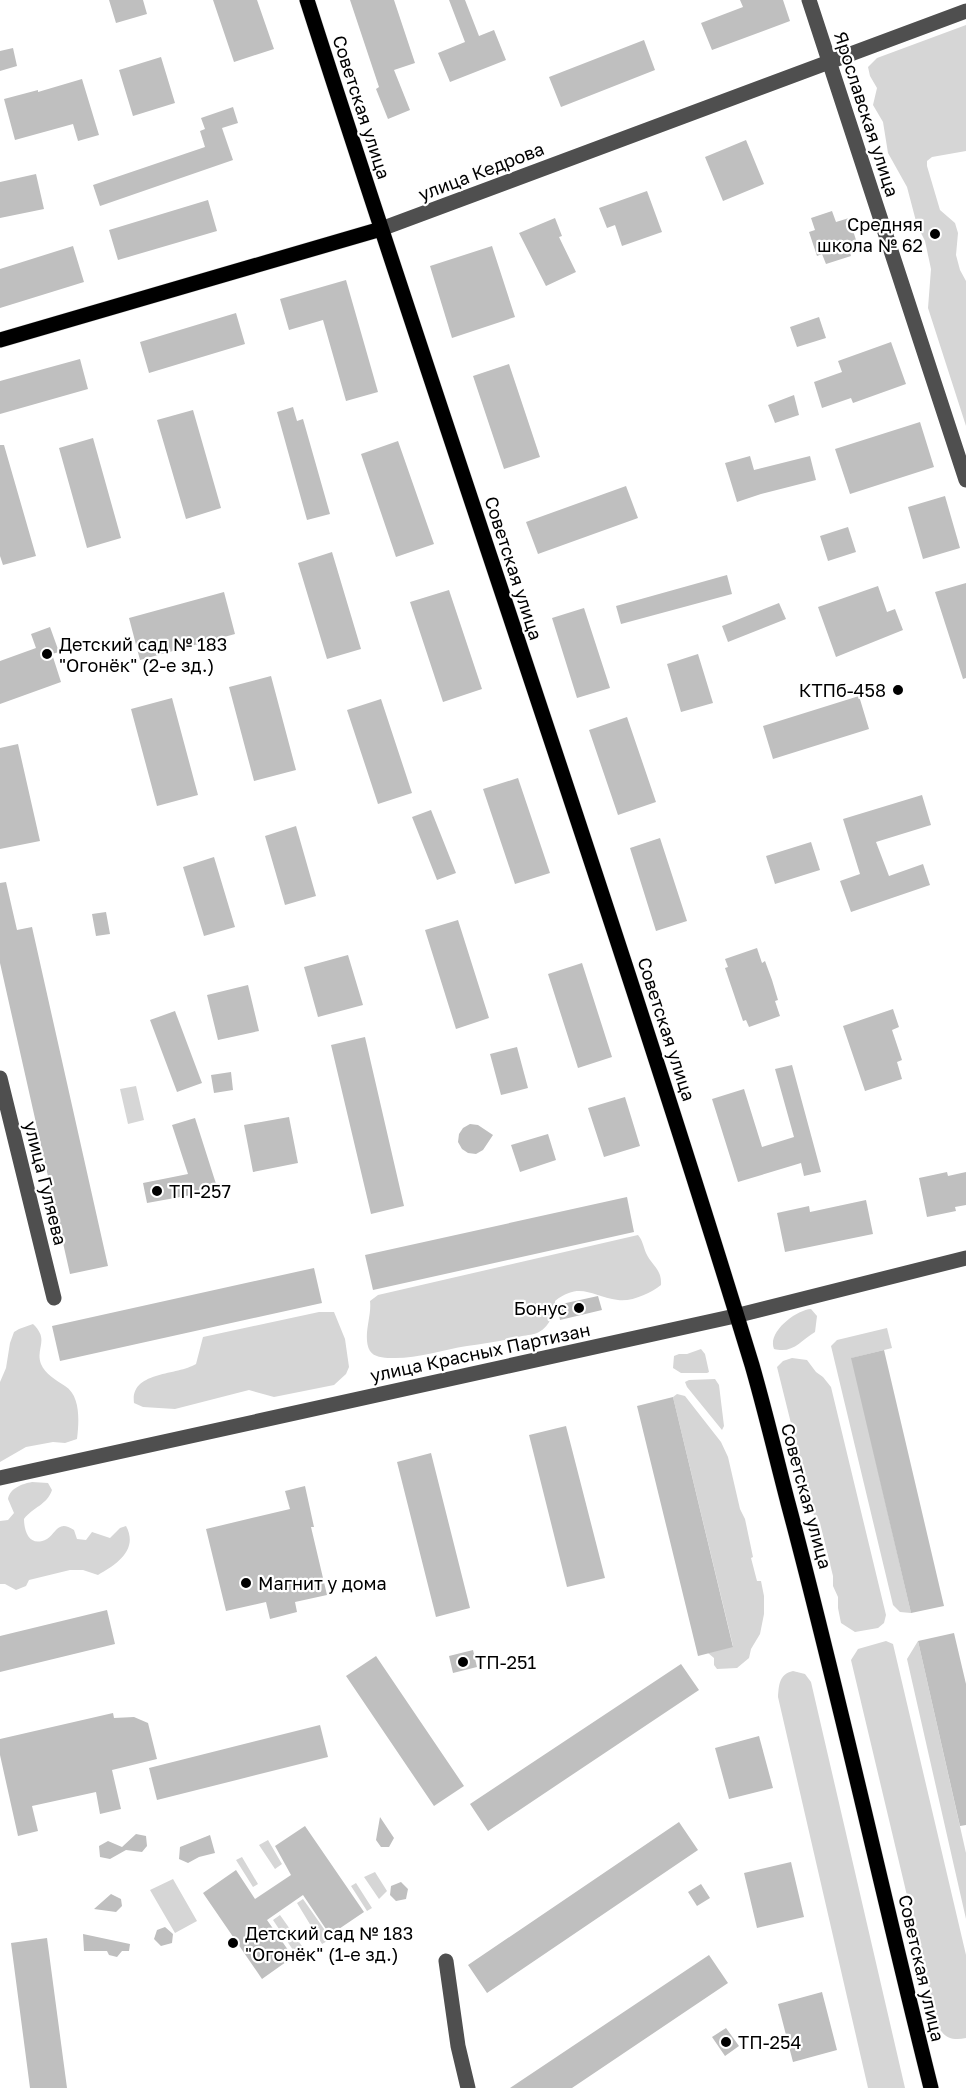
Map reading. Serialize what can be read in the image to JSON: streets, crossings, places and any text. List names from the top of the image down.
{
  "streets": {
    "main road": ["Советская улица", "улица Кедрова"],
    "street": ["Ярославская улица", "улица Гуляева", "улица Красных Партизан"]
  },
  "crossings": [
    ["Советская улица", "улица Кедрова"],
    ["Советская улица", "улица Красных Партизан"],
    ["Ярославская улица", "улица Кедрова"]
  ],
  "places": [
    "Средняя школа № 62",
    "Детский сад № 183 \"Огонёк\" (2-е зд.)",
    "КТПб-458",
    "ТП-257",
    "Бонус",
    "Магнит у дома",
    "ТП-251",
    "Детский сад № 183 \"Огонёк\" (1-е зд.)",
    "ТП-254"
  ]
}
